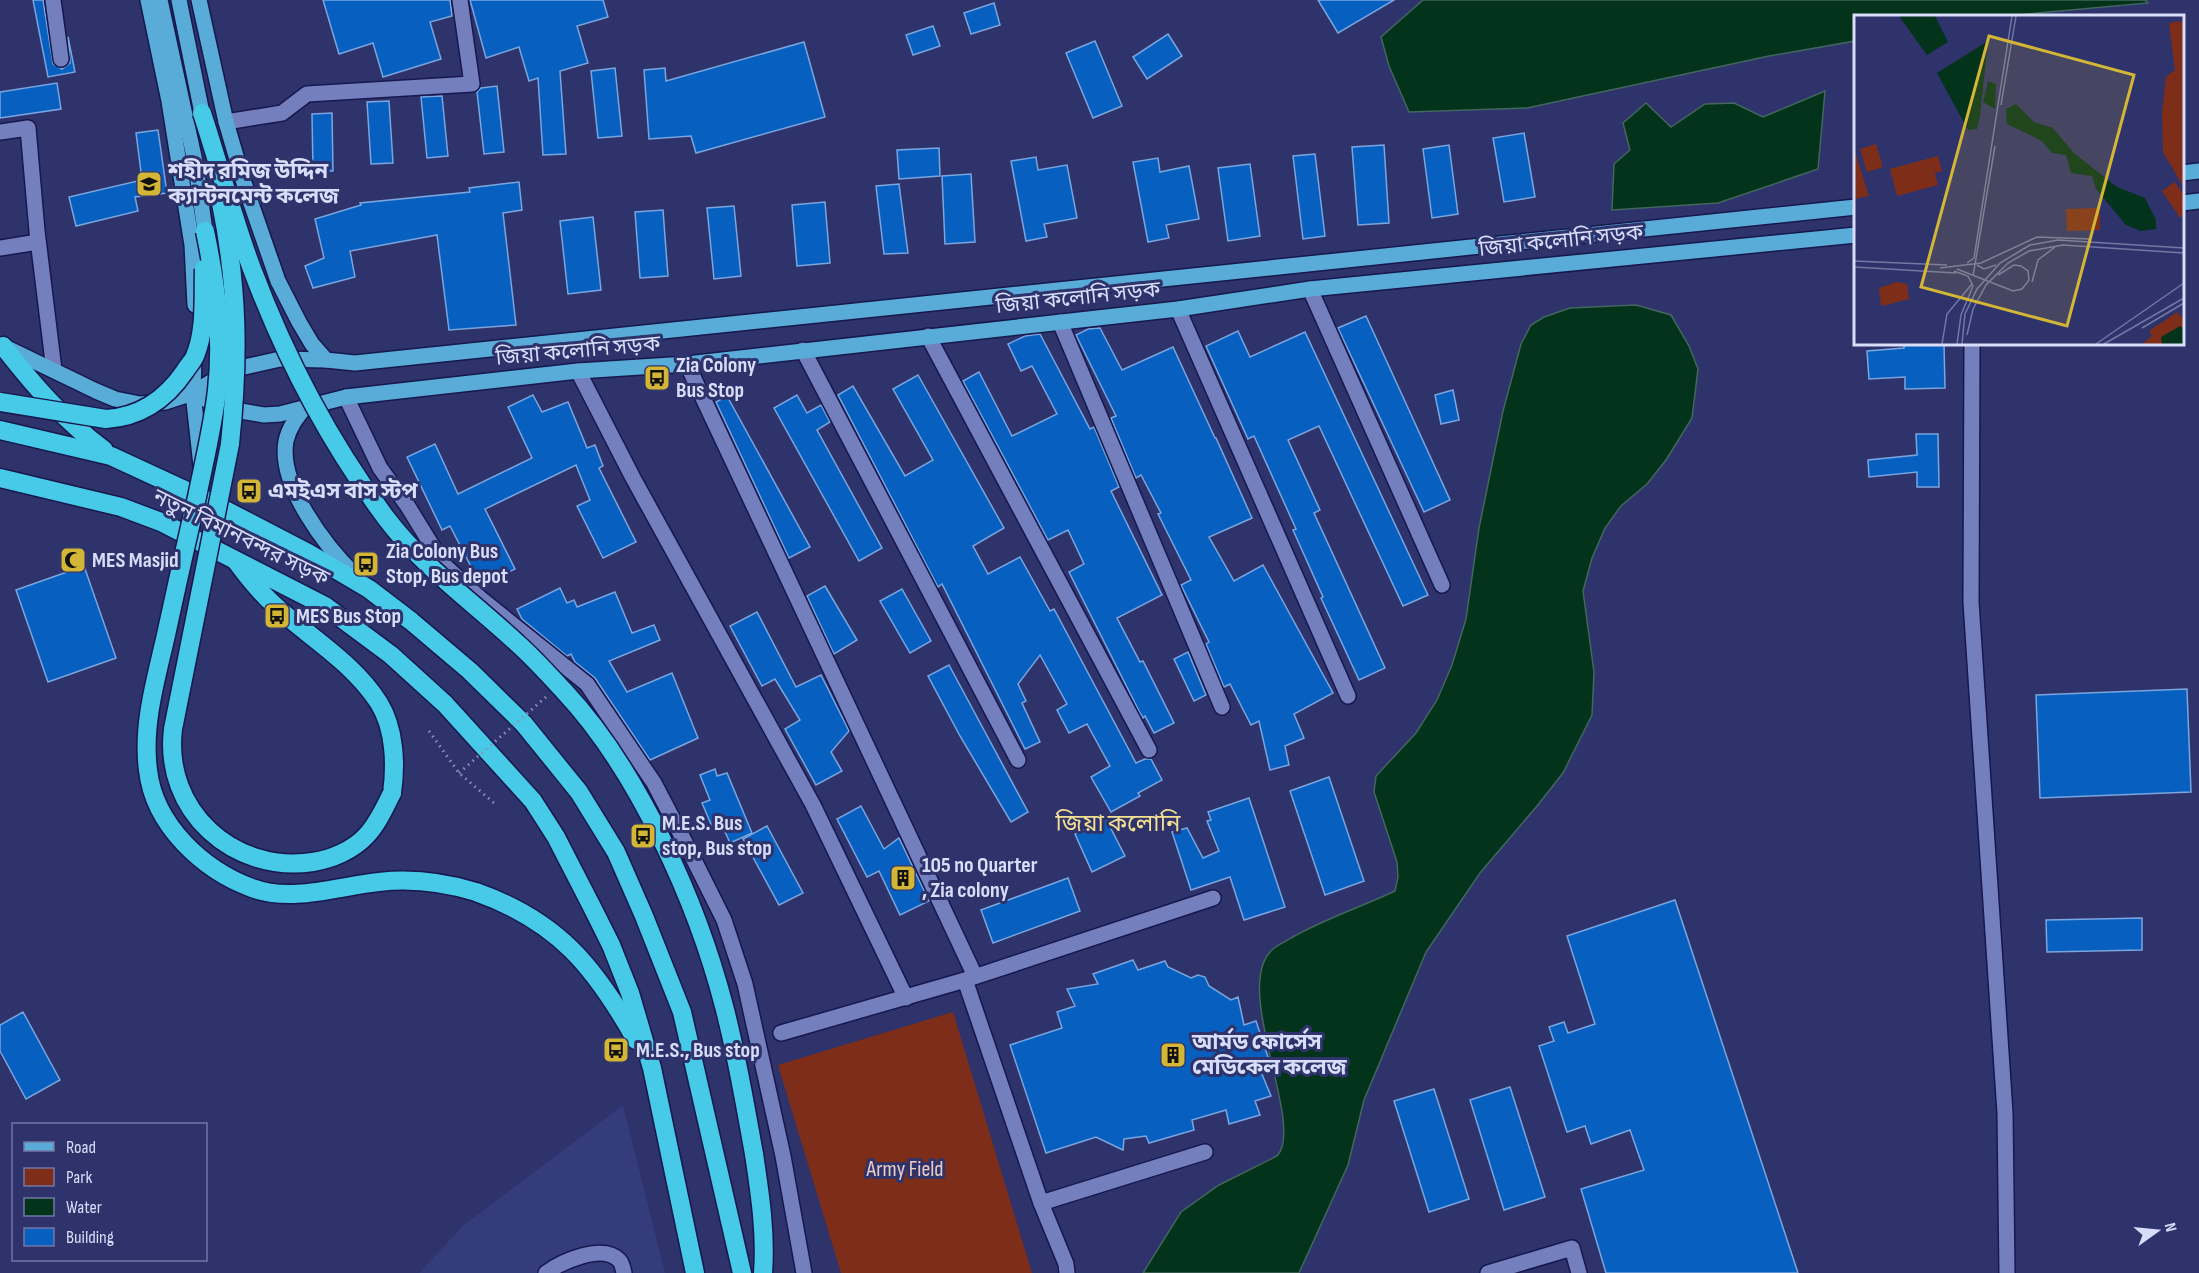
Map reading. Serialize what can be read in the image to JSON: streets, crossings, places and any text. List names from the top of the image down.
{
  "streets": {
    "highway": ["নতুন বিমানবন্দর সড়ক"],
    "main road": ["জিয়া কলোনি সড়ক"]
  },
  "districts": ["জিয়া কলোনি"],
  "parks": ["Army Field"],
  "places": {
    "school or university": ["শহীদ রমিজ উদ্দিন ক্যান্টনমেন্ট কলেজ"],
    "bus stop": [
      "Zia Colony Bus Stop",
      "এমইএস বাস স্টপ",
      "Zia Colony Bus Stop, Bus depot",
      "MES Bus Stop",
      "M.E.S. Bus stop, Bus stop",
      "M.E.S., Bus stop"
    ],
    "mosque": ["MES Masjid"],
    "building": ["105 no Quarter , Zia colony", "আর্মড ফোর্সেস মেডিকেল কলেজ"]
  },
  "legend": [
    "Road",
    "Park",
    "Water",
    "Building"
  ],
  "north": "right"
}
